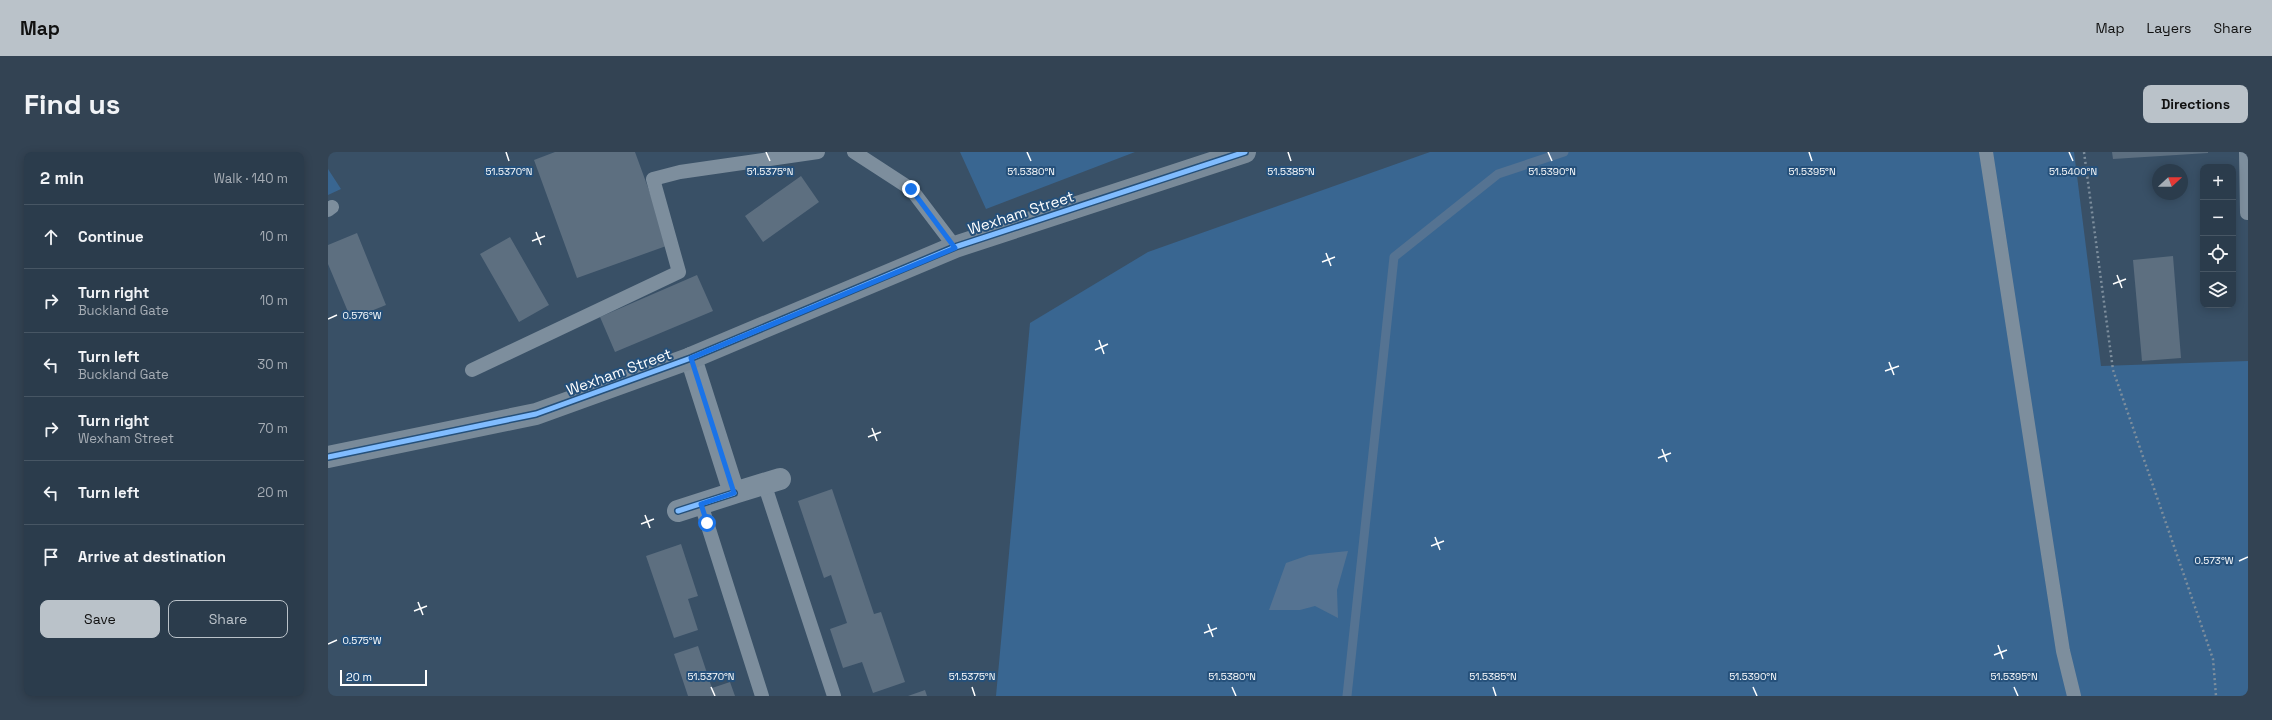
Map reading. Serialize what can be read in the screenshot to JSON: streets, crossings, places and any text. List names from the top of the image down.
{
  "streets": {
    "street": ["Wexham Street"]
  },
  "scale_bar": "20 m",
  "north": "right",
  "page": {
    "header": "Map",
    "nav": ["Map", "Layers", "Share"],
    "buttons": [
      "Directions",
      ["Save", "Share"]
    ],
    "title": "Find us",
    "heading": ["2 min", "Walk · 140 m"],
    "map_buttons": ["+", "−"],
    "list": [
      ["Continue", "10 m"],
      ["Turn right", "Buckland Gate", "10 m"],
      ["Turn left", "Buckland Gate", "30 m"],
      ["Turn right", "Wexham Street", "70 m"],
      ["Turn left", "20 m"],
      "Arrive at destination"
    ],
    "scale": "20 m"
  },
  "coordinates": [
    "51.5390°N",
    "51.5395°N",
    "51.5400°N",
    "51.5370°N",
    "51.5375°N",
    "51.5380°N",
    "51.5385°N",
    "0.576°W",
    "0.573°W",
    "0.575°W"
  ]
}
